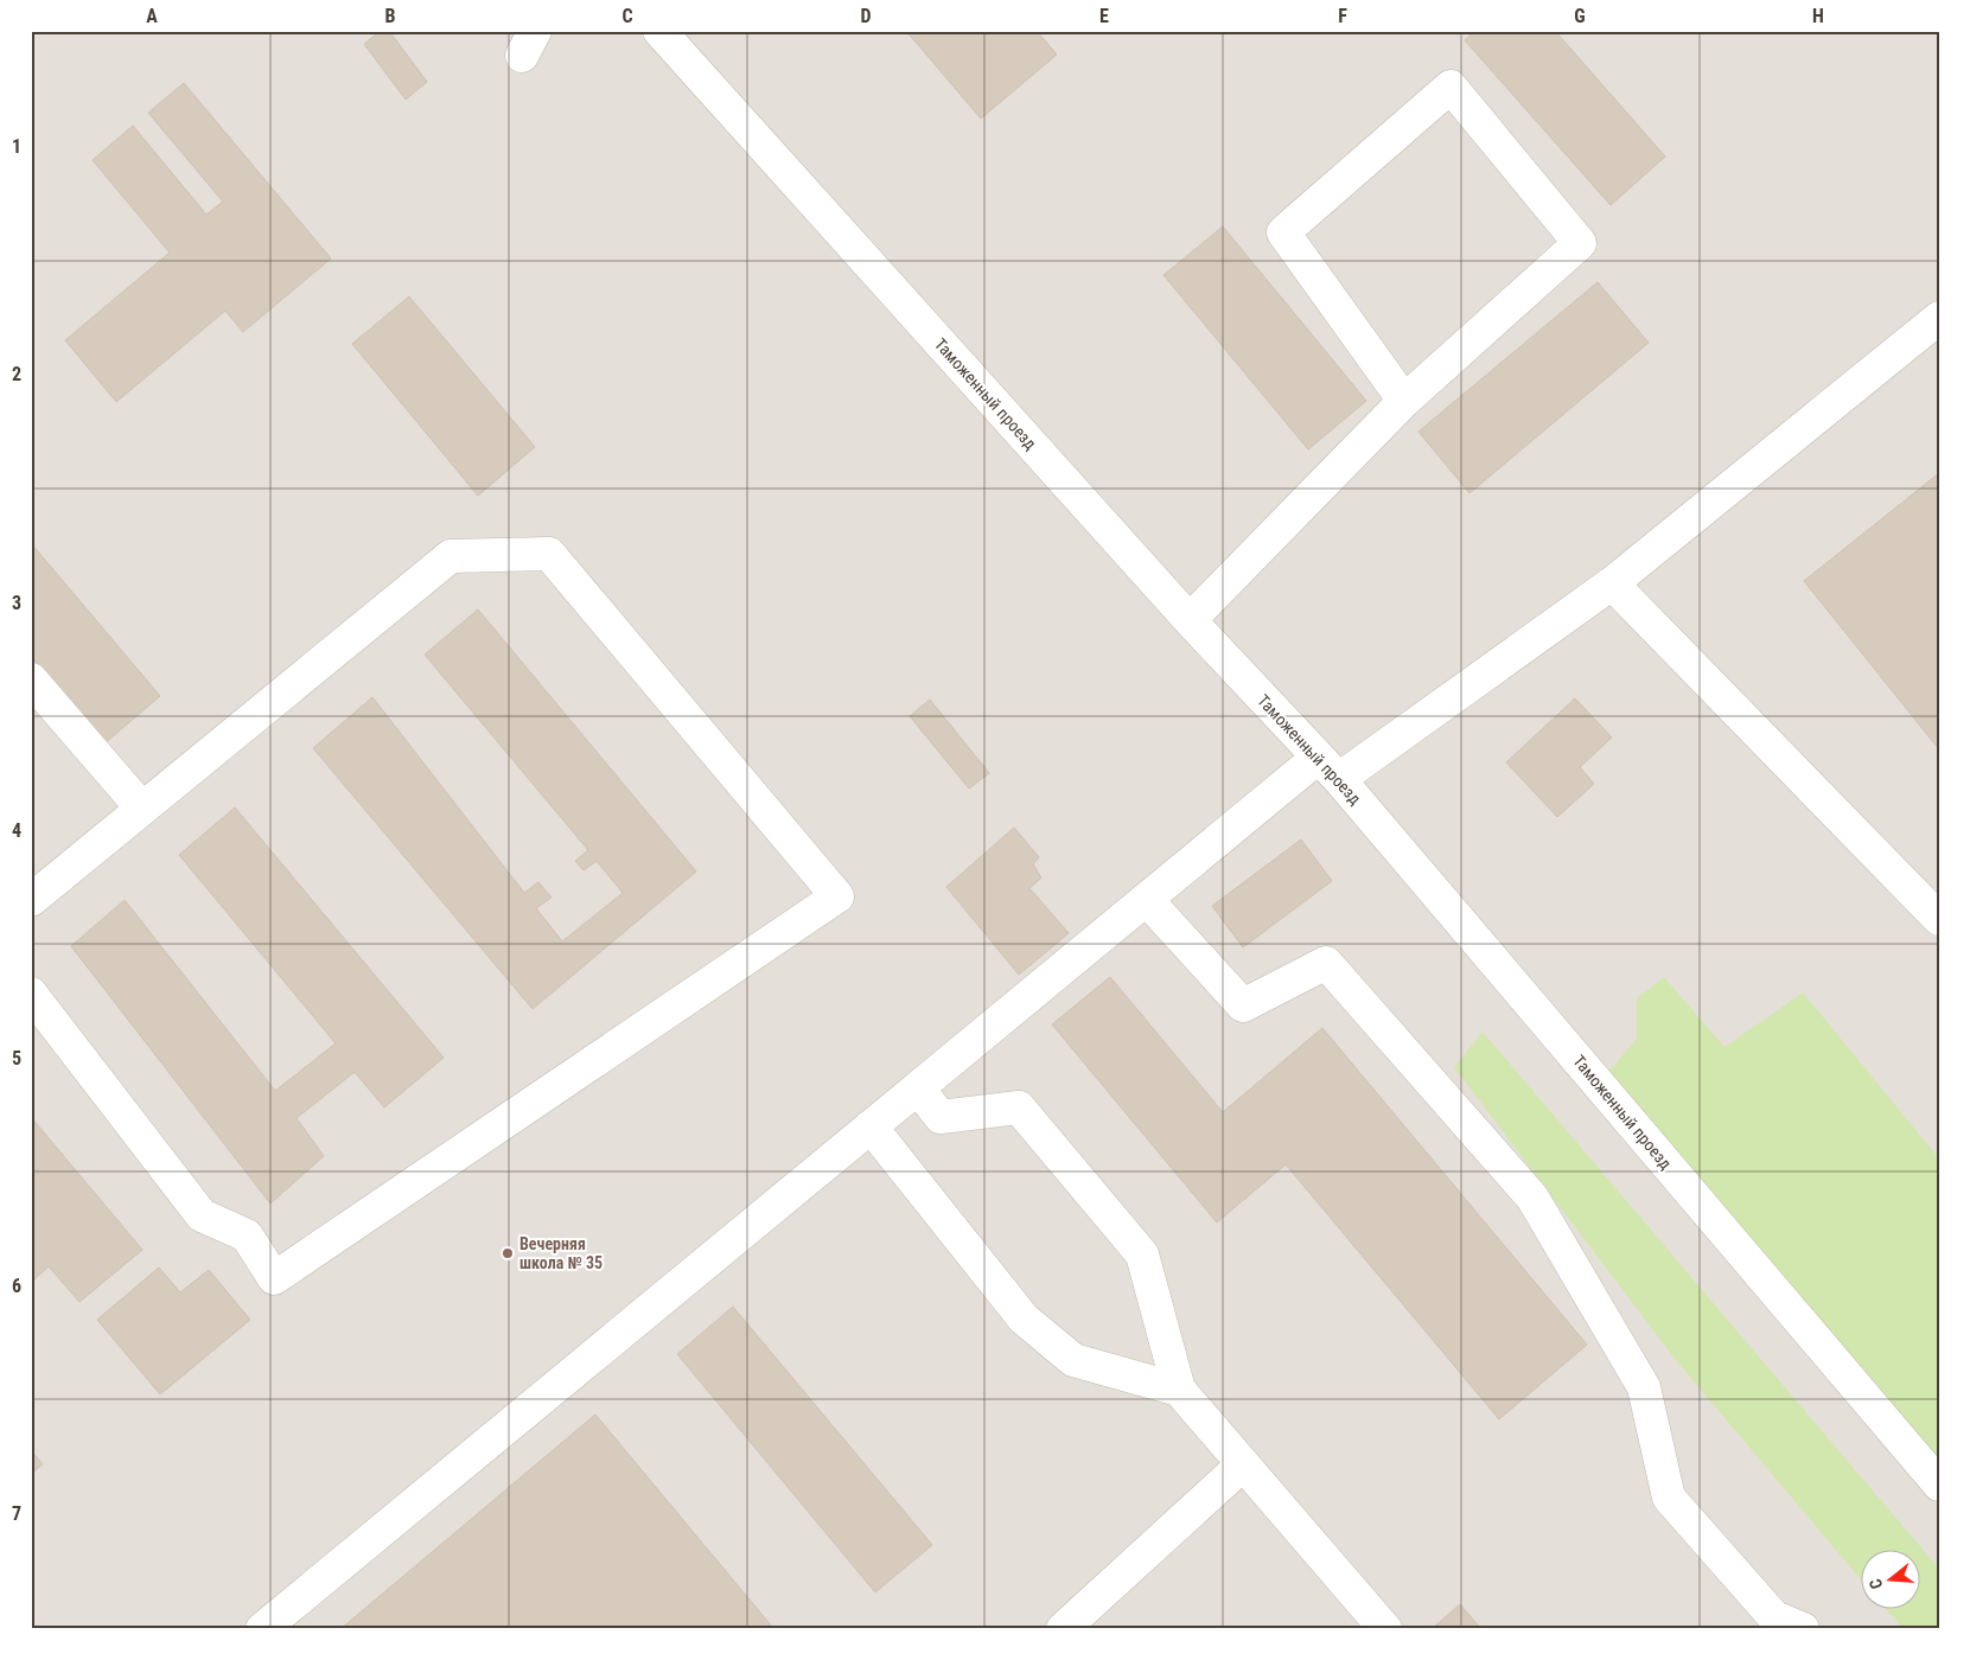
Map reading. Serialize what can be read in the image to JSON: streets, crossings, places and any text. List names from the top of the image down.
{
  "streets": {
    "street": ["Таможенный проезд"]
  },
  "places": ["Вечерняя школа № 35"],
  "north": "left",
  "grid": {
    "columns": [
      "A",
      "B",
      "C",
      "D",
      "E",
      "F",
      "G",
      "H"
    ],
    "rows": [
      "1",
      "2",
      "3",
      "4",
      "5",
      "6",
      "7"
    ]
  }
}
